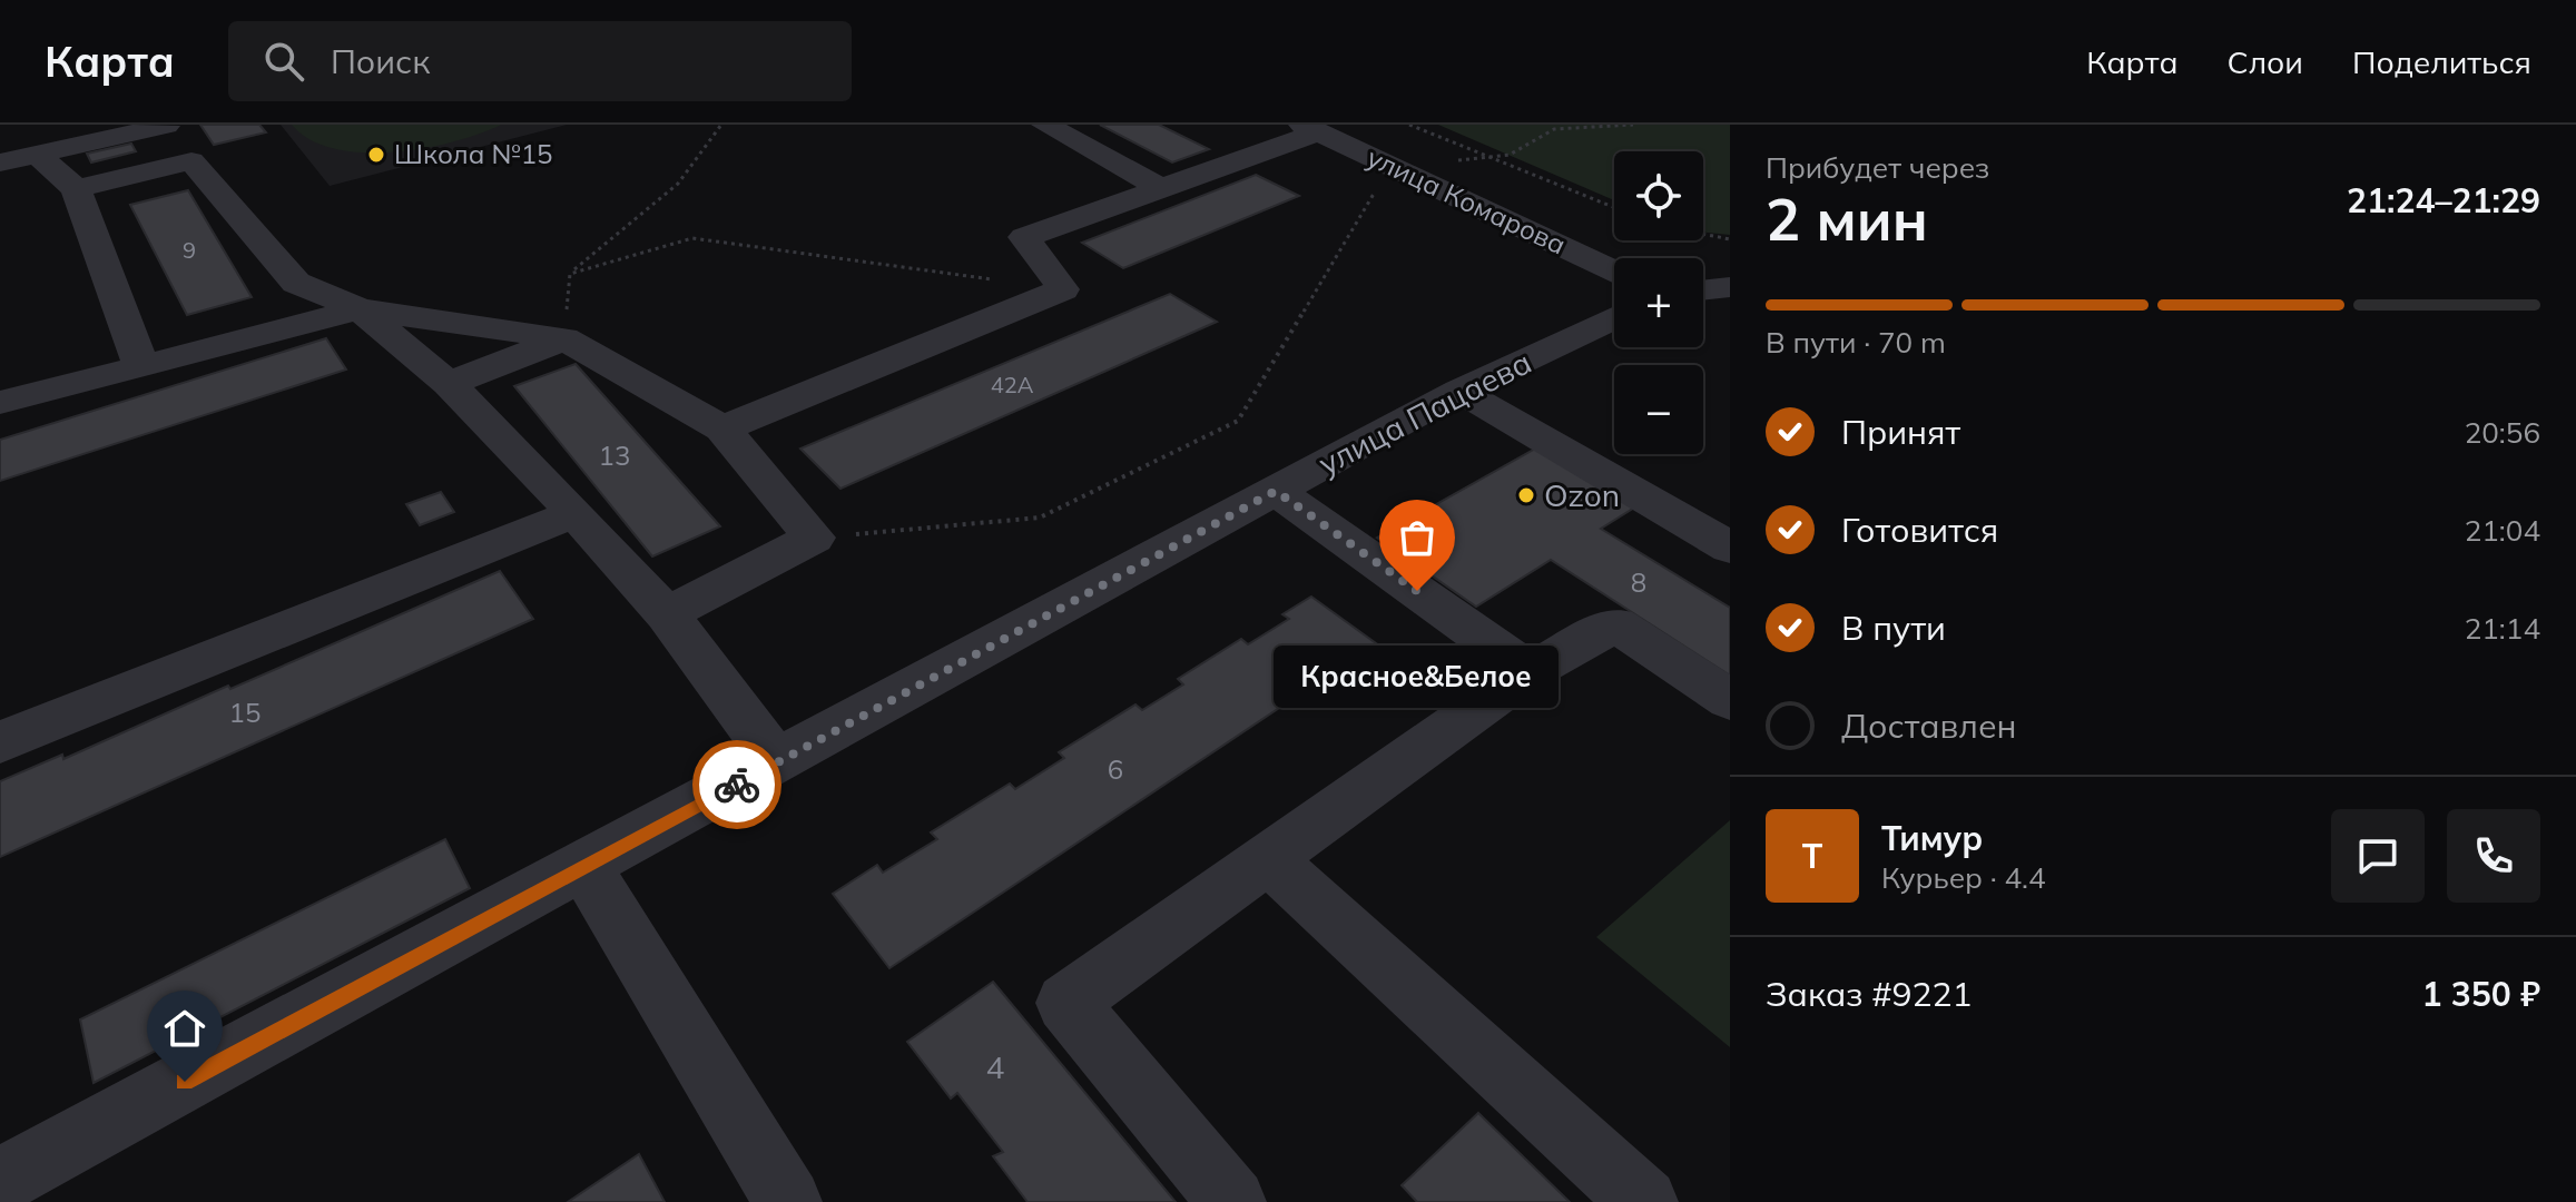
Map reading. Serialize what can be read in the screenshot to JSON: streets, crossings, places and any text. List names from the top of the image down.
{
  "streets": {
    "street": ["улица Комарова", "улица Пацаева"]
  },
  "places": ["Школа №15", "Ozon", "Красное&Белое"],
  "house_numbers": [
    "9",
    "42А",
    "13",
    "8",
    "15",
    "6",
    "4"
  ],
  "page": {
    "header": "Карта",
    "search": "Поиск",
    "nav": ["Карта", "Слои", "Поделиться"],
    "heading": ["2 мин", "Прибудет через", "21:24–21:29"],
    "panel": [
      "Тимур",
      "Курьер · 4.4",
      "Заказ #9221",
      "1 350 ₽"
    ],
    "map_buttons": ["+", "−"],
    "bar": "В пути · 70 m",
    "list": [
      ["Принят", "20:56"],
      ["Готовится", "21:04"],
      ["В пути", "21:14"],
      "Доставлен"
    ],
    "bubble": "Красное&Белое",
    "round": "Т"
  }
}
